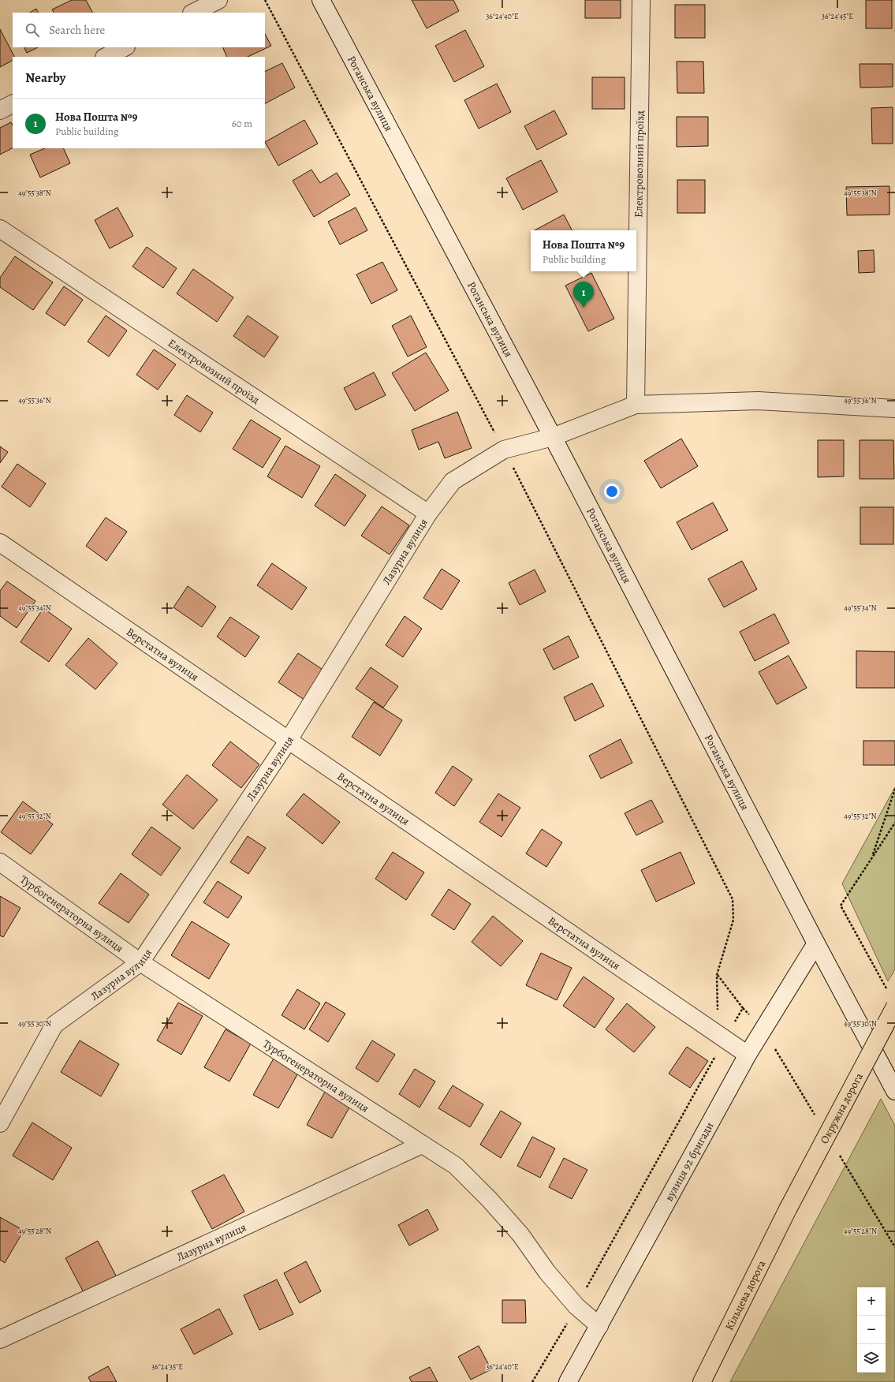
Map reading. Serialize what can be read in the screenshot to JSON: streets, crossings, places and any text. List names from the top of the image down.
{
  "streets": {
    "highway": ["Окружна дорога", "Кільцева дорога"],
    "street": [
      "Роганська вулиця",
      "Електровозний проїзд",
      "Лазурна вулиця",
      "Верстатна вулиця",
      "Турбогенераторна вулиця",
      "вулиця 92 бригади"
    ]
  },
  "crossings": [
    ["Роганська вулиця", "Лазурна вулиця"],
    ["Роганська вулиця", "вулиця 92 бригади"],
    ["Електровозний проїзд", "Лазурна вулиця"],
    ["Лазурна вулиця", "Верстатна вулиця"],
    ["Лазурна вулиця", "Турбогенераторна вулиця"],
    ["Верстатна вулиця", "вулиця 92 бригади"],
    ["Турбогенераторна вулиця", "вулиця 92 бригади"],
    ["Окружна дорога", "Кільцева дорога"]
  ],
  "page": {
    "search": "Search here",
    "heading": "Nearby",
    "list": [
      {
        "mark": "1",
        "name": "Нова Пошта №9",
        "note": "Public building",
        "value": "60 m"
      }
    ],
    "popup": ["Нова Пошта №9", "Public building"],
    "pins": "1",
    "map_buttons": ["+", "−"]
  },
  "coordinates": [
    "36°24'40\"E",
    "36°24'45\"E",
    "49°55'38\"N",
    "49°55'36\"N",
    "49°55'34\"N",
    "49°55'32\"N",
    "49°55'30\"N",
    "49°55'28\"N",
    "36°24'35\"E"
  ]
}
